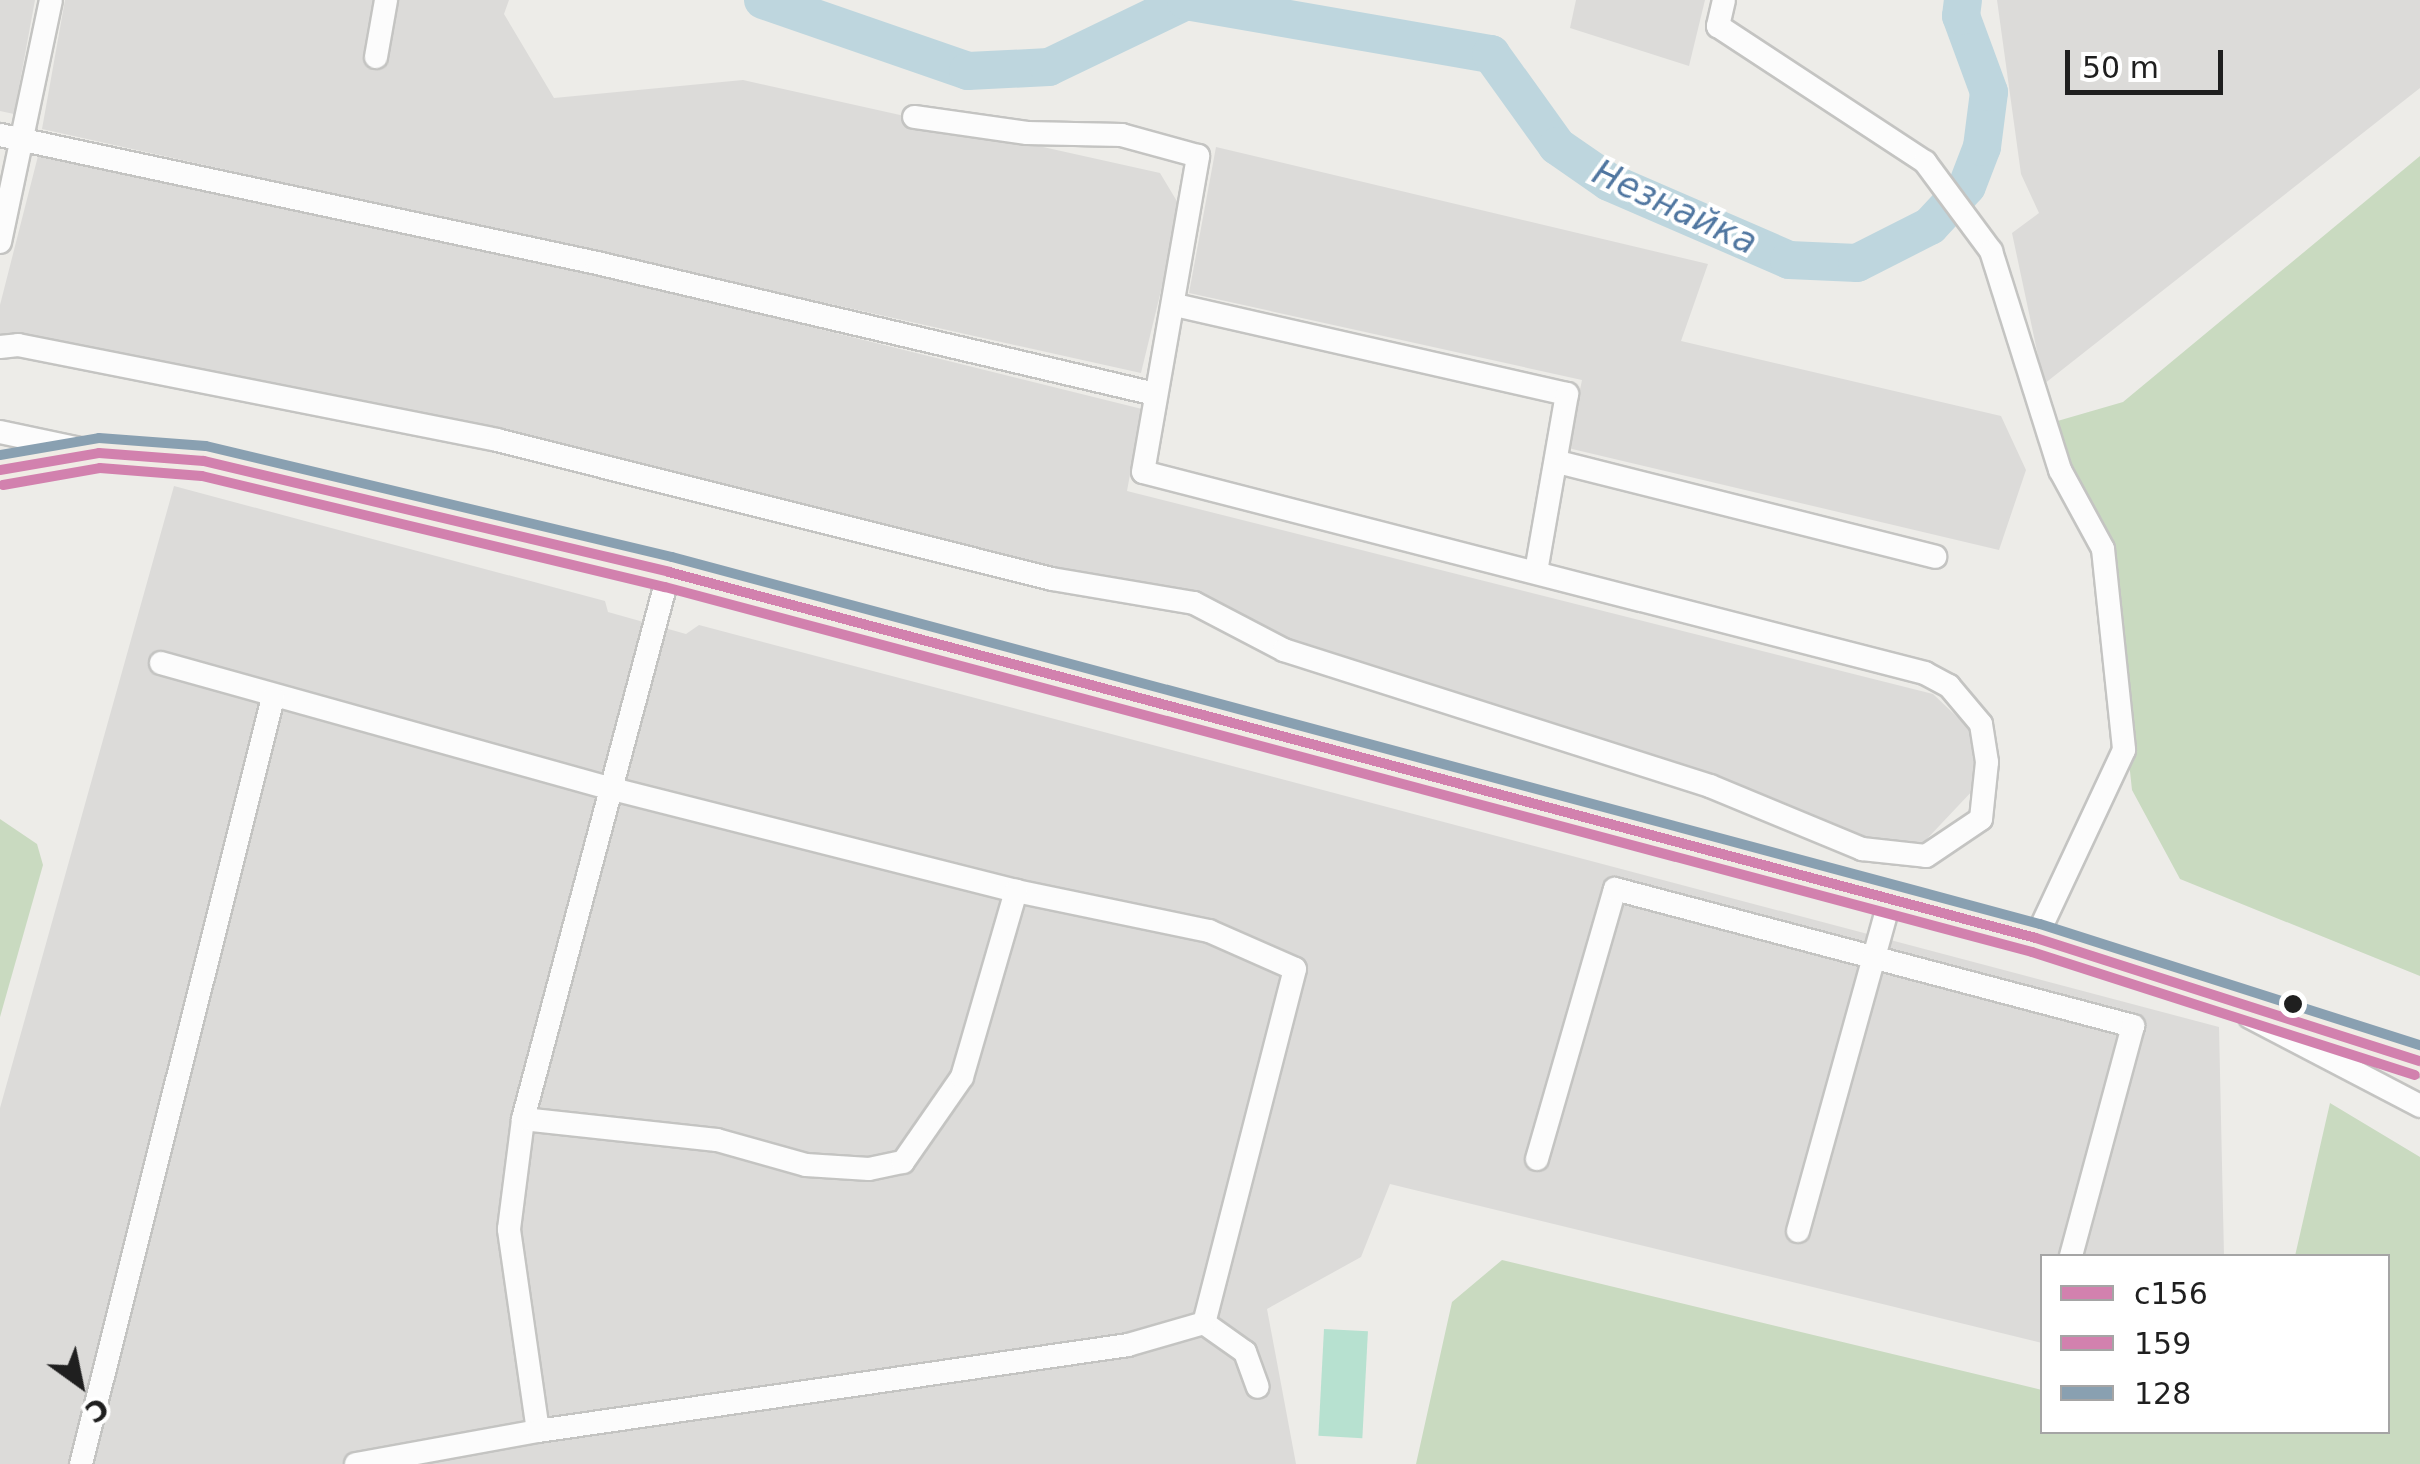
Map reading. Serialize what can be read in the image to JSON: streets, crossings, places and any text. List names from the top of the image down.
{
  "water": ["Незнайка"],
  "lines": ["transit line 128", "transit line с156", "transit line 159"],
  "legend": ["с156", "159", "128"],
  "scale_bar": "50 m",
  "north": "bottom right"
}
